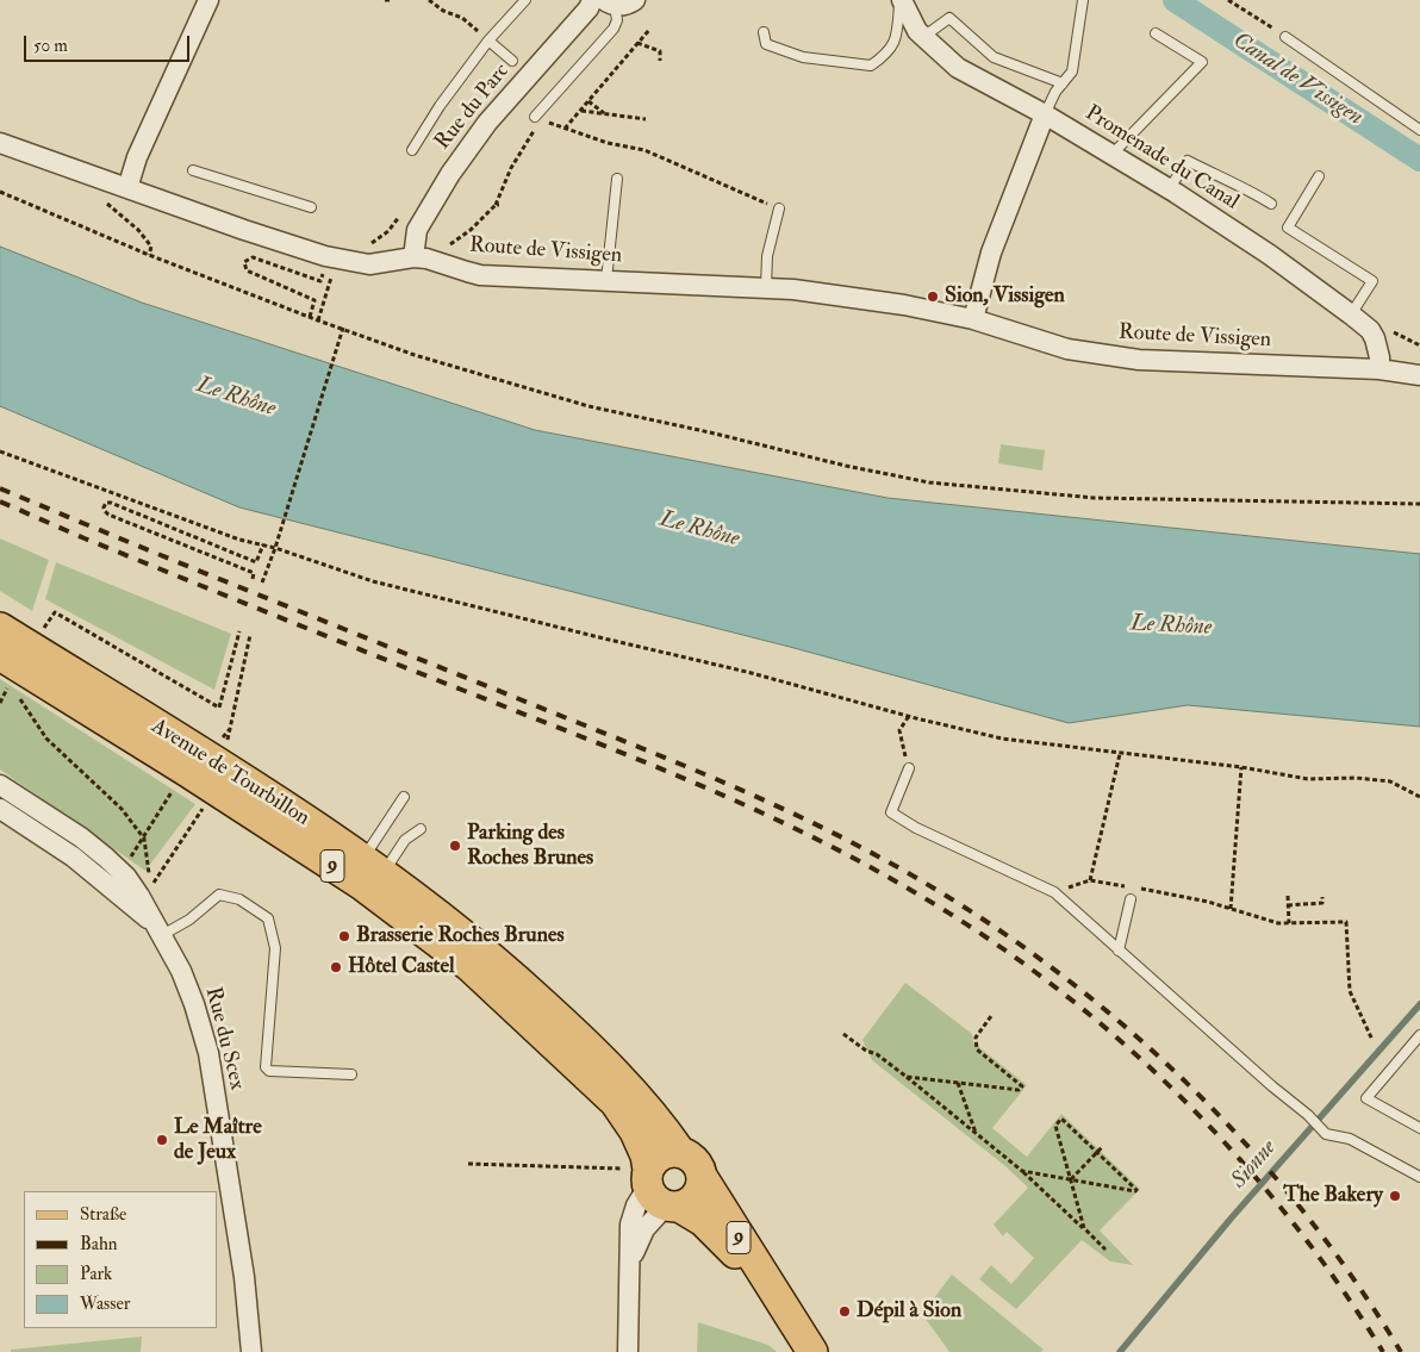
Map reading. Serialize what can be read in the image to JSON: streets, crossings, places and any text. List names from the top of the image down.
{
  "streets": {
    "main road": ["Avenue de Tourbillon", "9"],
    "street": [
      "Rue du Parc",
      "Promenade du Canal",
      "Route de Vissigen",
      "Rue du Scex"
    ]
  },
  "crossings": [
    ["Rue du Parc", "Route de Vissigen"],
    ["Promenade du Canal", "Route de Vissigen"],
    ["Avenue de Tourbillon", "9"]
  ],
  "water": ["Canal de Vissigen", "Le Rhône", "Sionne"],
  "places": [
    "Sion, Vissigen",
    "Parking des Roches Brunes",
    "Brasserie Roches Brunes",
    "Hôtel Castel",
    "Le Maître de Jeux",
    "The Bakery",
    "Dépil à Sion"
  ],
  "legend": [
    "Straße",
    "Bahn",
    "Park",
    "Wasser"
  ],
  "scale_bar": "50 m"
}
